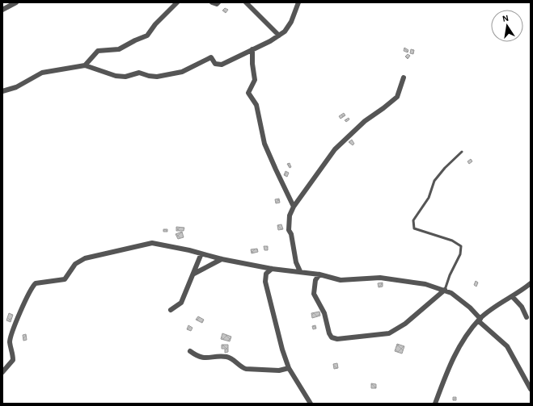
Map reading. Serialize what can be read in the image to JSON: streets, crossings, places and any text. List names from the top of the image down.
{
  "north": "top"
}
